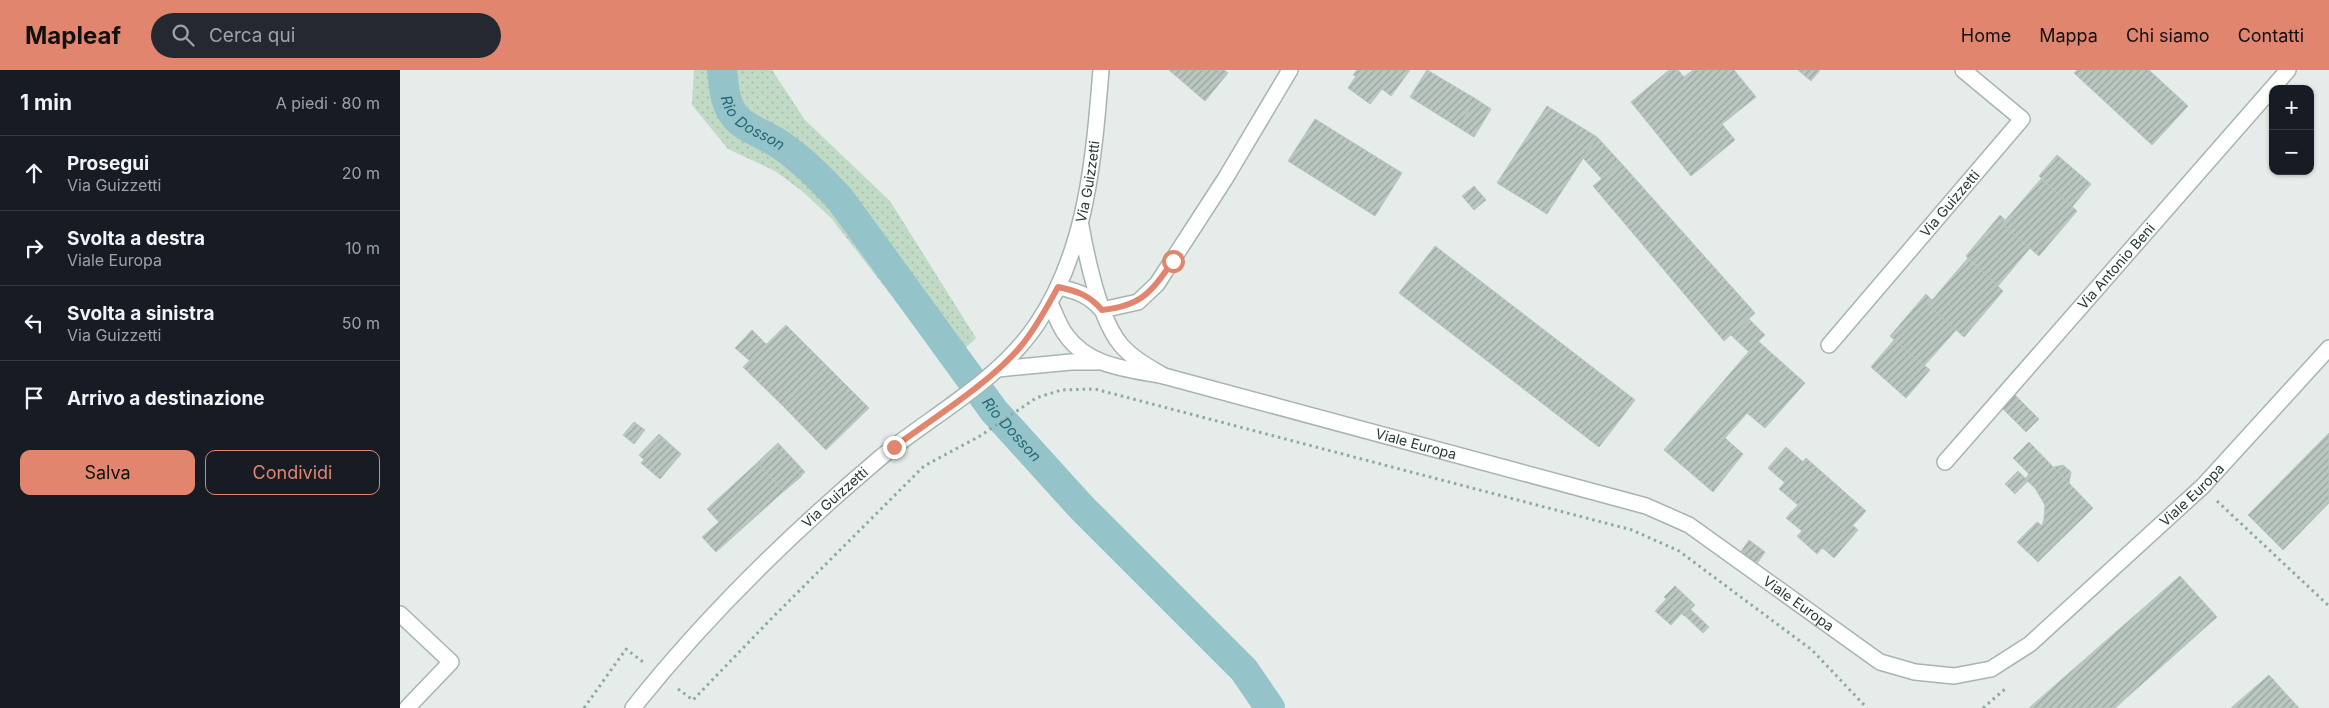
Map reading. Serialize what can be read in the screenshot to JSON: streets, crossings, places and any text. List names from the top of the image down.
{
  "streets": {
    "street": ["Via Guizzetti", "Via Antonio Beni", "Viale Europa"]
  },
  "crossings": [
    ["Via Guizzetti", "Viale Europa"]
  ],
  "water": ["Rio Dosson"],
  "page": {
    "header": "Mapleaf",
    "search": "Cerca qui",
    "nav": [
      "Home",
      "Mappa",
      "Chi siamo",
      "Contatti"
    ],
    "heading": ["1 min", "A piedi · 80 m"],
    "map_buttons": ["+", "−"],
    "list": [
      ["Prosegui", "Via Guizzetti", "20 m"],
      ["Svolta a destra", "Viale Europa", "10 m"],
      ["Svolta a sinistra", "Via Guizzetti", "50 m"],
      "Arrivo a destinazione"
    ],
    "buttons": ["Salva", "Condividi"]
  }
}
